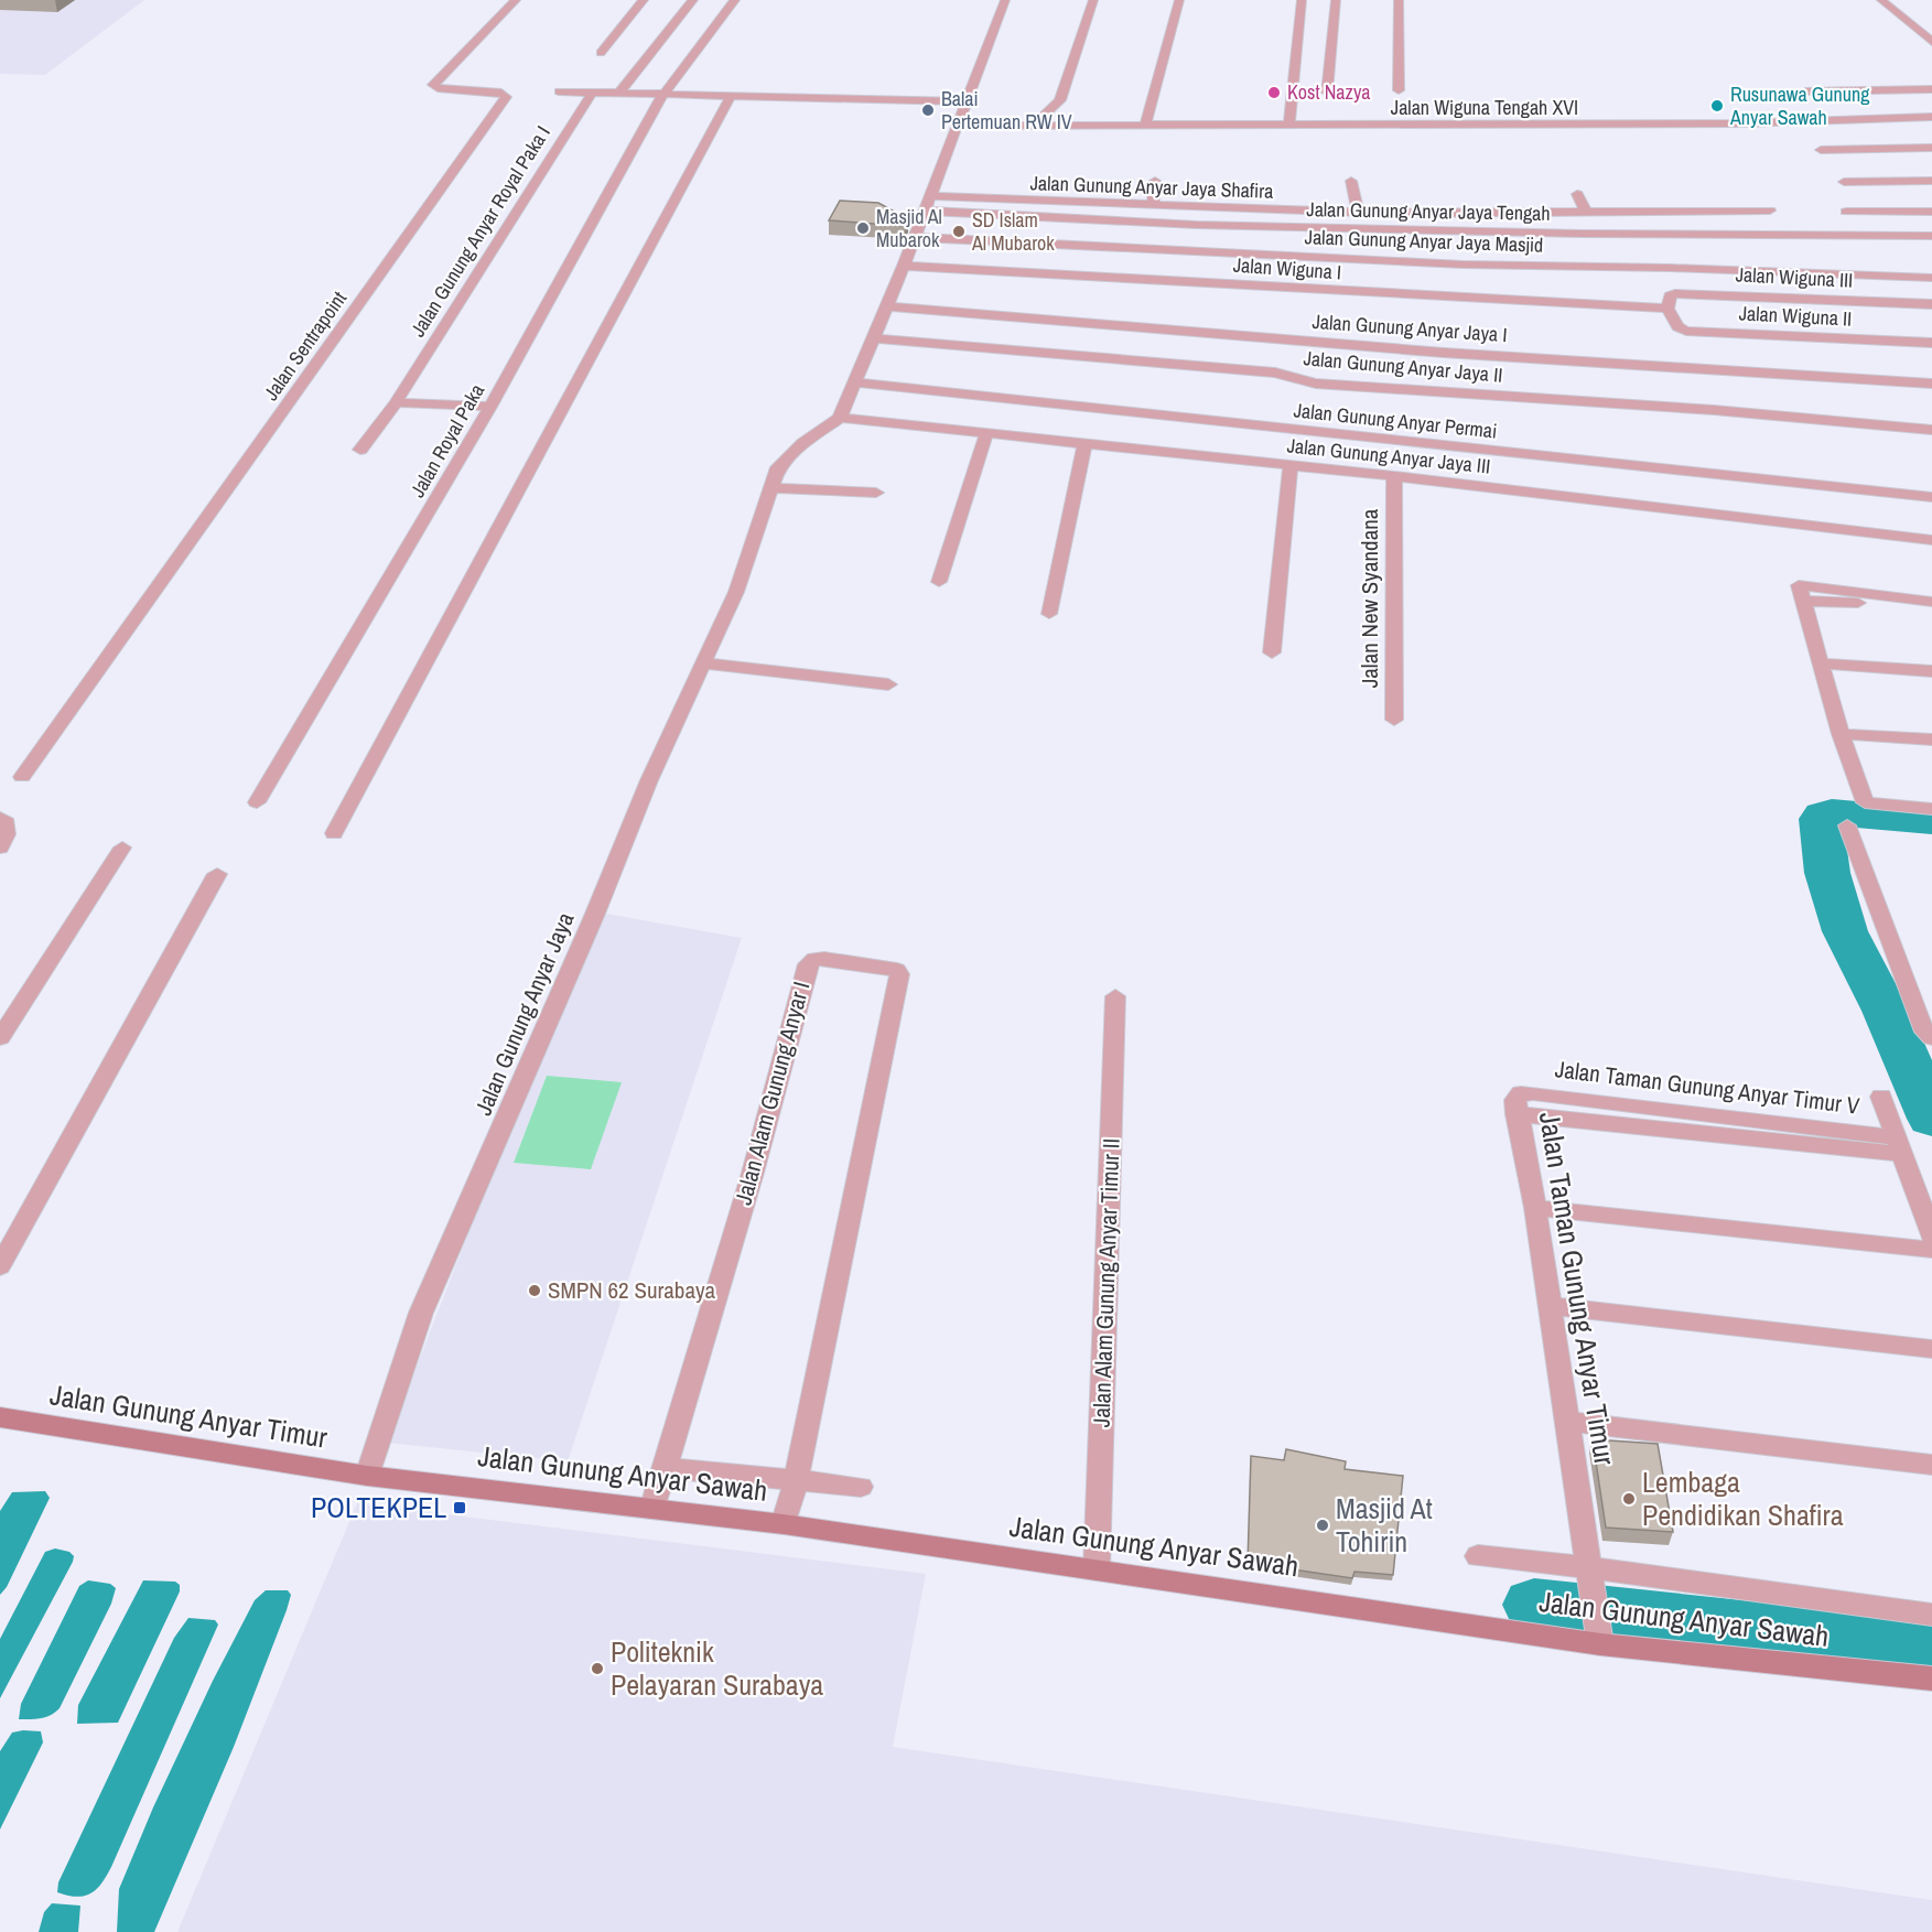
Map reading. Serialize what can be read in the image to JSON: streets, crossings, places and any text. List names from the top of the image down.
{
  "streets": {
    "street": [
      "Jalan Wiguna Tengah XVI",
      "Jalan Gunung Anyar Jaya Shafira",
      "Jalan Gunung Anyar Jaya Tengah",
      "Jalan Gunung Anyar Royal Paka I",
      "Jalan Gunung Anyar Jaya Masjid",
      "Jalan Wiguna I",
      "Jalan Wiguna III",
      "Jalan Wiguna II",
      "Jalan Gunung Anyar Jaya I",
      "Jalan Sentrapoint",
      "Jalan Gunung Anyar Jaya II",
      "Jalan Gunung Anyar Permai",
      "Jalan Royal Paka",
      "Jalan Gunung Anyar Jaya III",
      "Jalan New Syandana",
      "Jalan Gunung Anyar Jaya",
      "Jalan Taman Gunung Anyar Timur V",
      "Jalan Alam Gunung Anyar I",
      "Jalan Alam Gunung Anyar Timur II",
      "Jalan Taman Gunung Anyar Timur",
      "Jalan Gunung Anyar Timur",
      "Jalan Gunung Anyar Sawah"
    ]
  },
  "crossings": [
    ["Jalan Wiguna I", "Jalan Wiguna III"],
    ["Jalan Wiguna I", "Jalan Wiguna II"],
    ["Jalan Wiguna III", "Jalan Wiguna II"],
    ["Jalan Gunung Anyar Jaya III", "Jalan New Syandana"],
    ["Jalan Gunung Anyar Jaya III", "Jalan Gunung Anyar Jaya"],
    ["Jalan Gunung Anyar Jaya", "Jalan Gunung Anyar Timur"],
    ["Jalan Gunung Anyar Jaya", "Jalan Gunung Anyar Sawah"],
    ["Jalan Taman Gunung Anyar Timur V", "Jalan Taman Gunung Anyar Timur"],
    ["Jalan Alam Gunung Anyar I", "Jalan Gunung Anyar Sawah"],
    ["Jalan Alam Gunung Anyar Timur II", "Jalan Gunung Anyar Sawah"],
    ["Jalan Taman Gunung Anyar Timur", "Jalan Gunung Anyar Sawah"],
    ["Jalan Gunung Anyar Timur", "Jalan Gunung Anyar Sawah"]
  ],
  "places": {
    "other": [
      "Kost Nazya",
      "Rusunawa Gunung Anyar Sawah",
      "Balai Pertemuan RW IV",
      "Masjid Al Mubarok",
      "SD Islam Al Mubarok",
      "SMPN 62 Surabaya",
      "Lembaga Pendidikan Shafira",
      "Masjid At Tohirin",
      "Politeknik Pelayaran Surabaya"
    ],
    "transit": ["POLTEKPEL"]
  }
}
